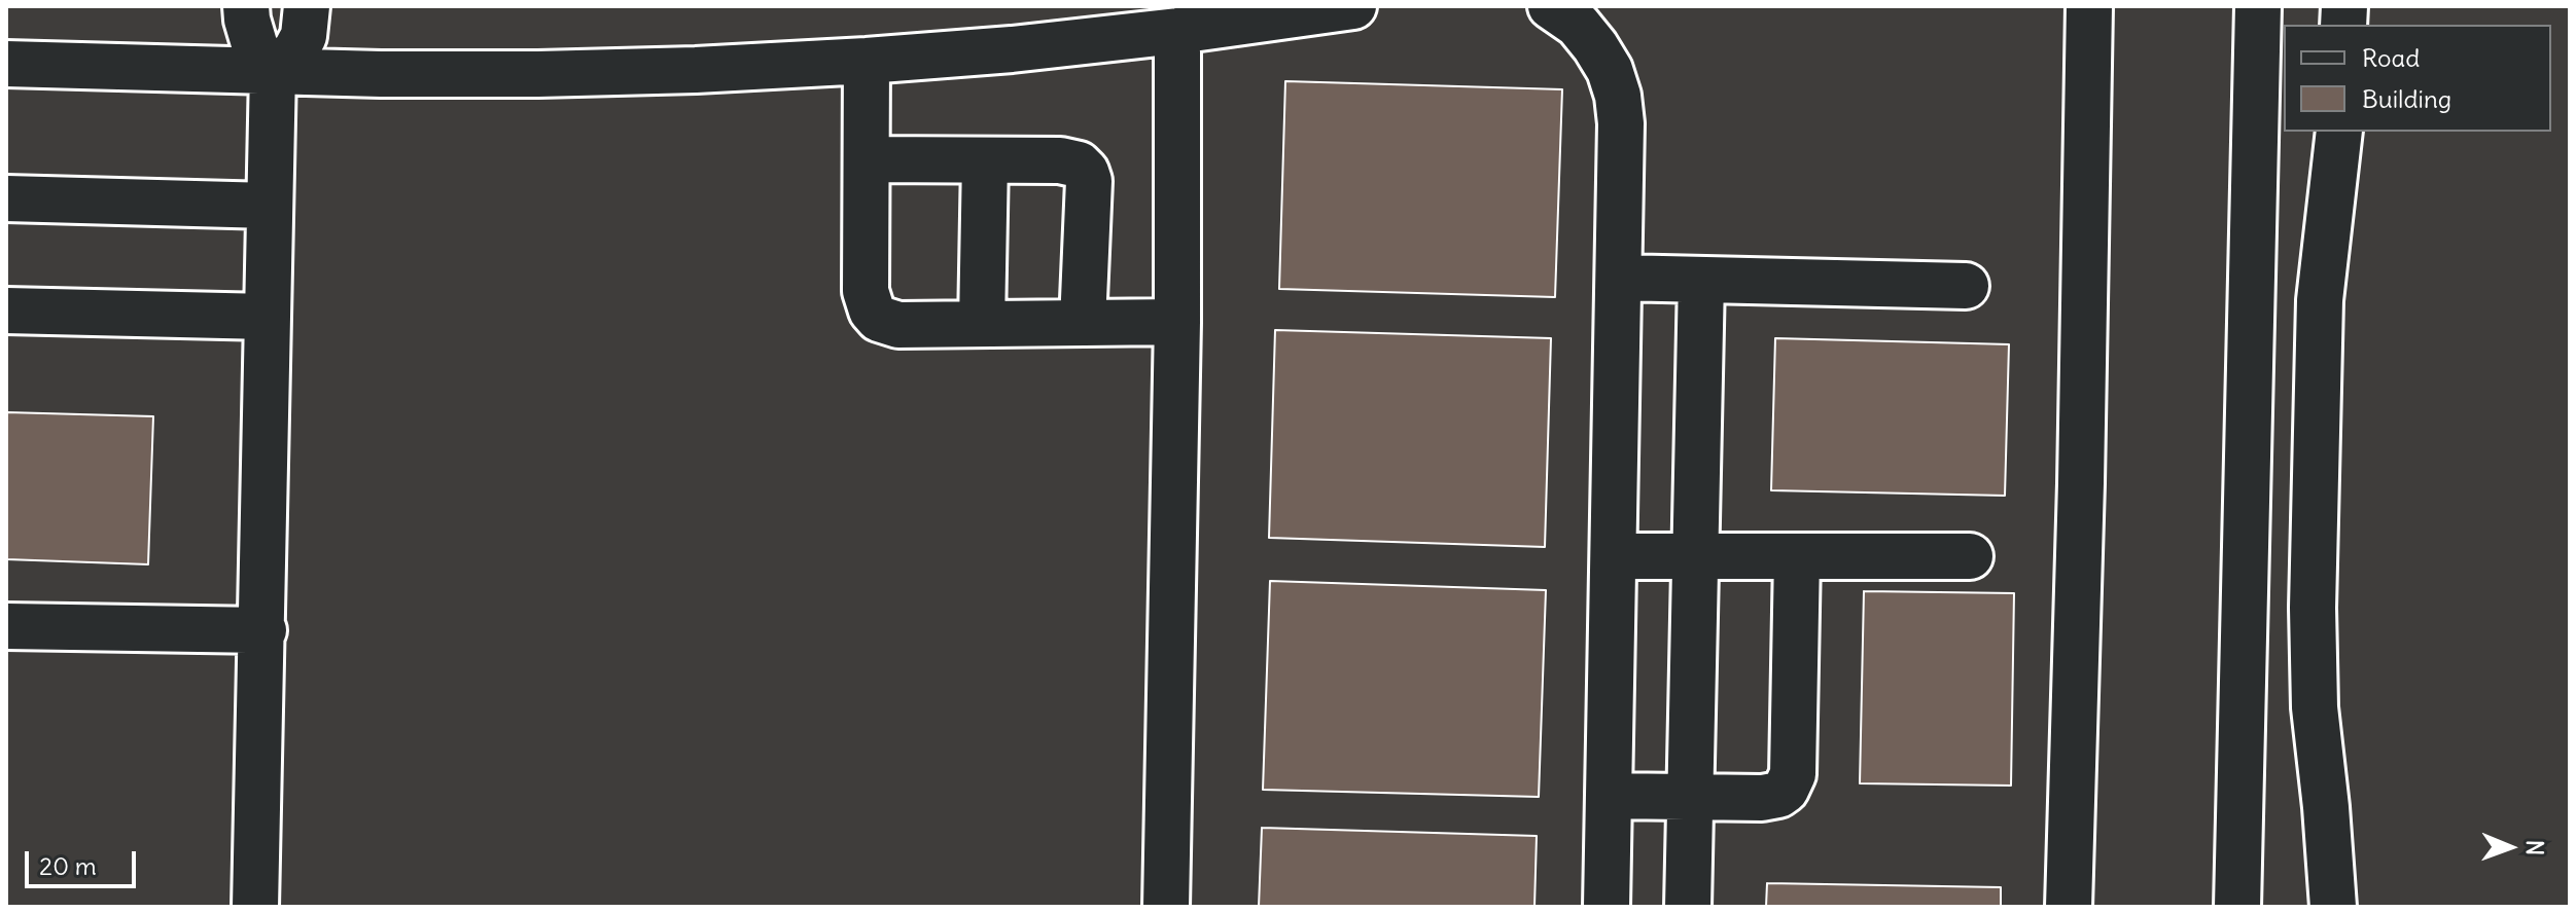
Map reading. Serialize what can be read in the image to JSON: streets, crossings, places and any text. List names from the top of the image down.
{
  "legend": ["Road", "Building"],
  "scale_bar": "20 m",
  "north": "right"
}
